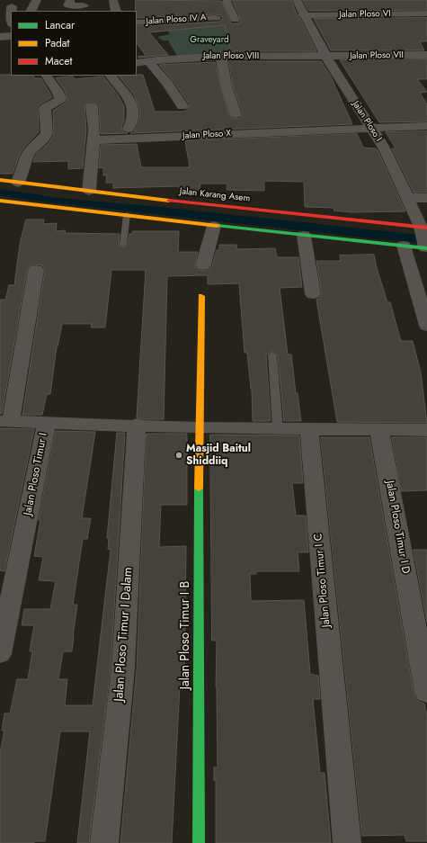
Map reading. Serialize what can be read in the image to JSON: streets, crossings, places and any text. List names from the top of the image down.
{
  "streets": {
    "main road": ["Jalan Karang Asem", "Jalan Ploso Timur I B"],
    "street": [
      "Jalan Ploso VI",
      "Jalan Ploso IV A",
      "Jalan Ploso VII",
      "Jalan Ploso VIII",
      "Jalan Ploso I",
      "Jalan Ploso X",
      "Jalan Ploso Timur I",
      "Jalan Ploso Timur I D",
      "Jalan Ploso Timur I C",
      "Jalan Ploso Timur I Dalam"
    ]
  },
  "crossings": [
    ["Jalan Ploso VI", "Jalan Ploso I"],
    ["Jalan Ploso VII", "Jalan Ploso VIII"],
    ["Jalan Ploso VII", "Jalan Ploso I"],
    ["Jalan Ploso VIII", "Jalan Ploso I"],
    ["Jalan Ploso I", "Jalan Ploso X"],
    ["Jalan Ploso I", "Jalan Karang Asem"],
    ["Jalan Ploso Timur I", "Jalan Ploso Timur I Dalam"],
    ["Jalan Ploso Timur I", "Jalan Ploso Timur I B"]
  ],
  "parks": ["Graveyard"],
  "places": ["Masjid Baitul Shiddiiq"],
  "legend": ["Lancar", "Padat", "Macet"]
}
